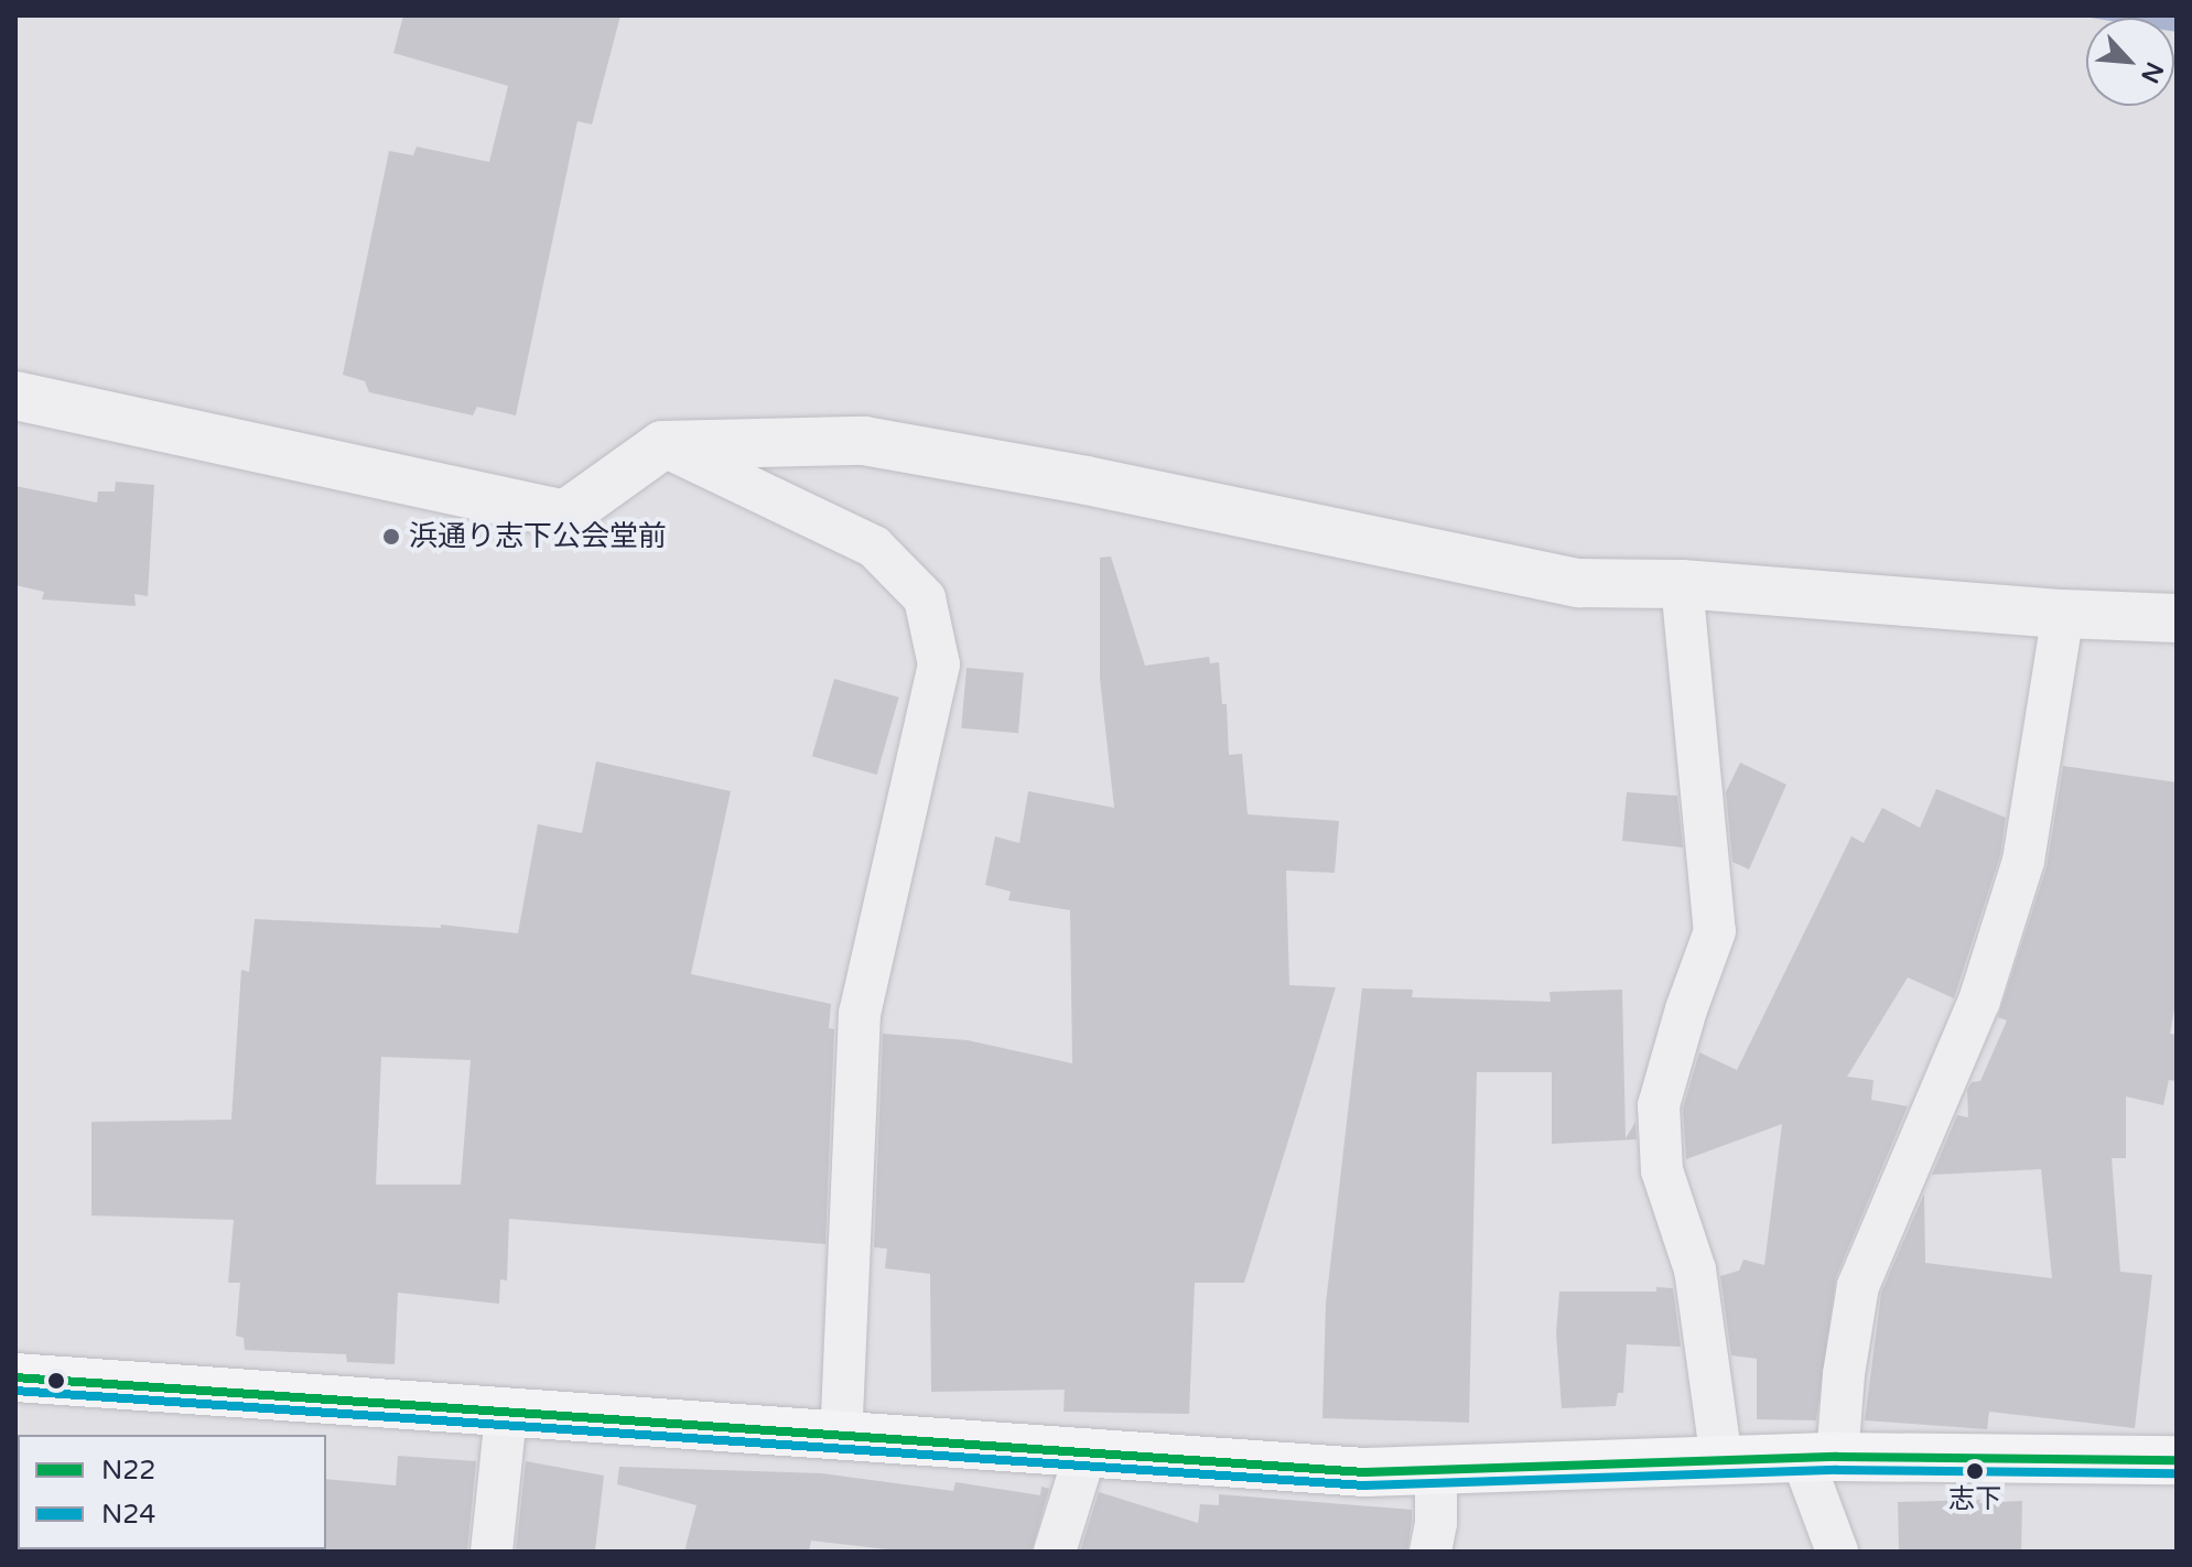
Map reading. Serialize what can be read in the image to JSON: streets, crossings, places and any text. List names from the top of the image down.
{
  "places": ["浜通り志下公会堂前", "志下"],
  "lines": ["transit line N22", "transit line N24"],
  "legend": ["N22", "N24"],
  "north": "bottom right"
}
